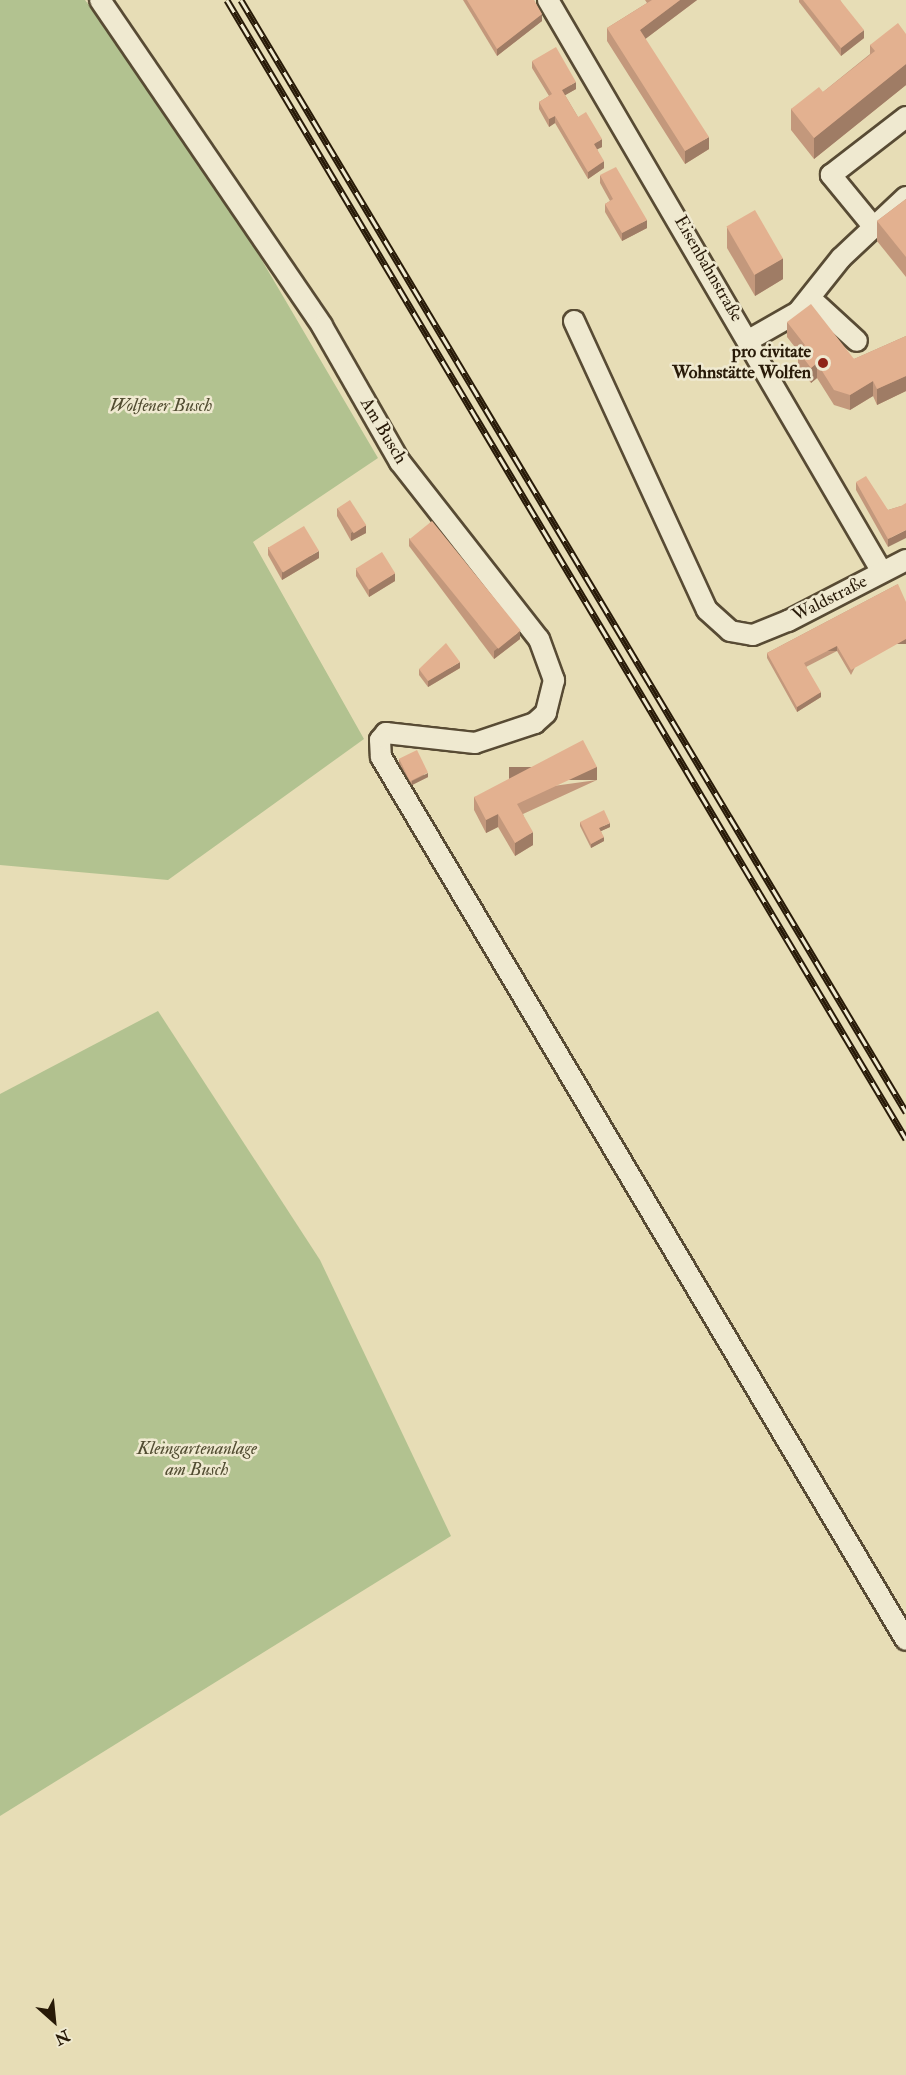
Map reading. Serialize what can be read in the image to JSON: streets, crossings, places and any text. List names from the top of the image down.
{
  "streets": {
    "street": ["Eisenbahnstraße", "Am Busch", "Waldstraße"]
  },
  "crossings": [
    ["Eisenbahnstraße", "Waldstraße"]
  ],
  "parks": ["Wolfener Busch", "Kleingartenanlage am Busch"],
  "places": ["pro civitate Wohnstätte Wolfen"],
  "north": "bottom right"
}
